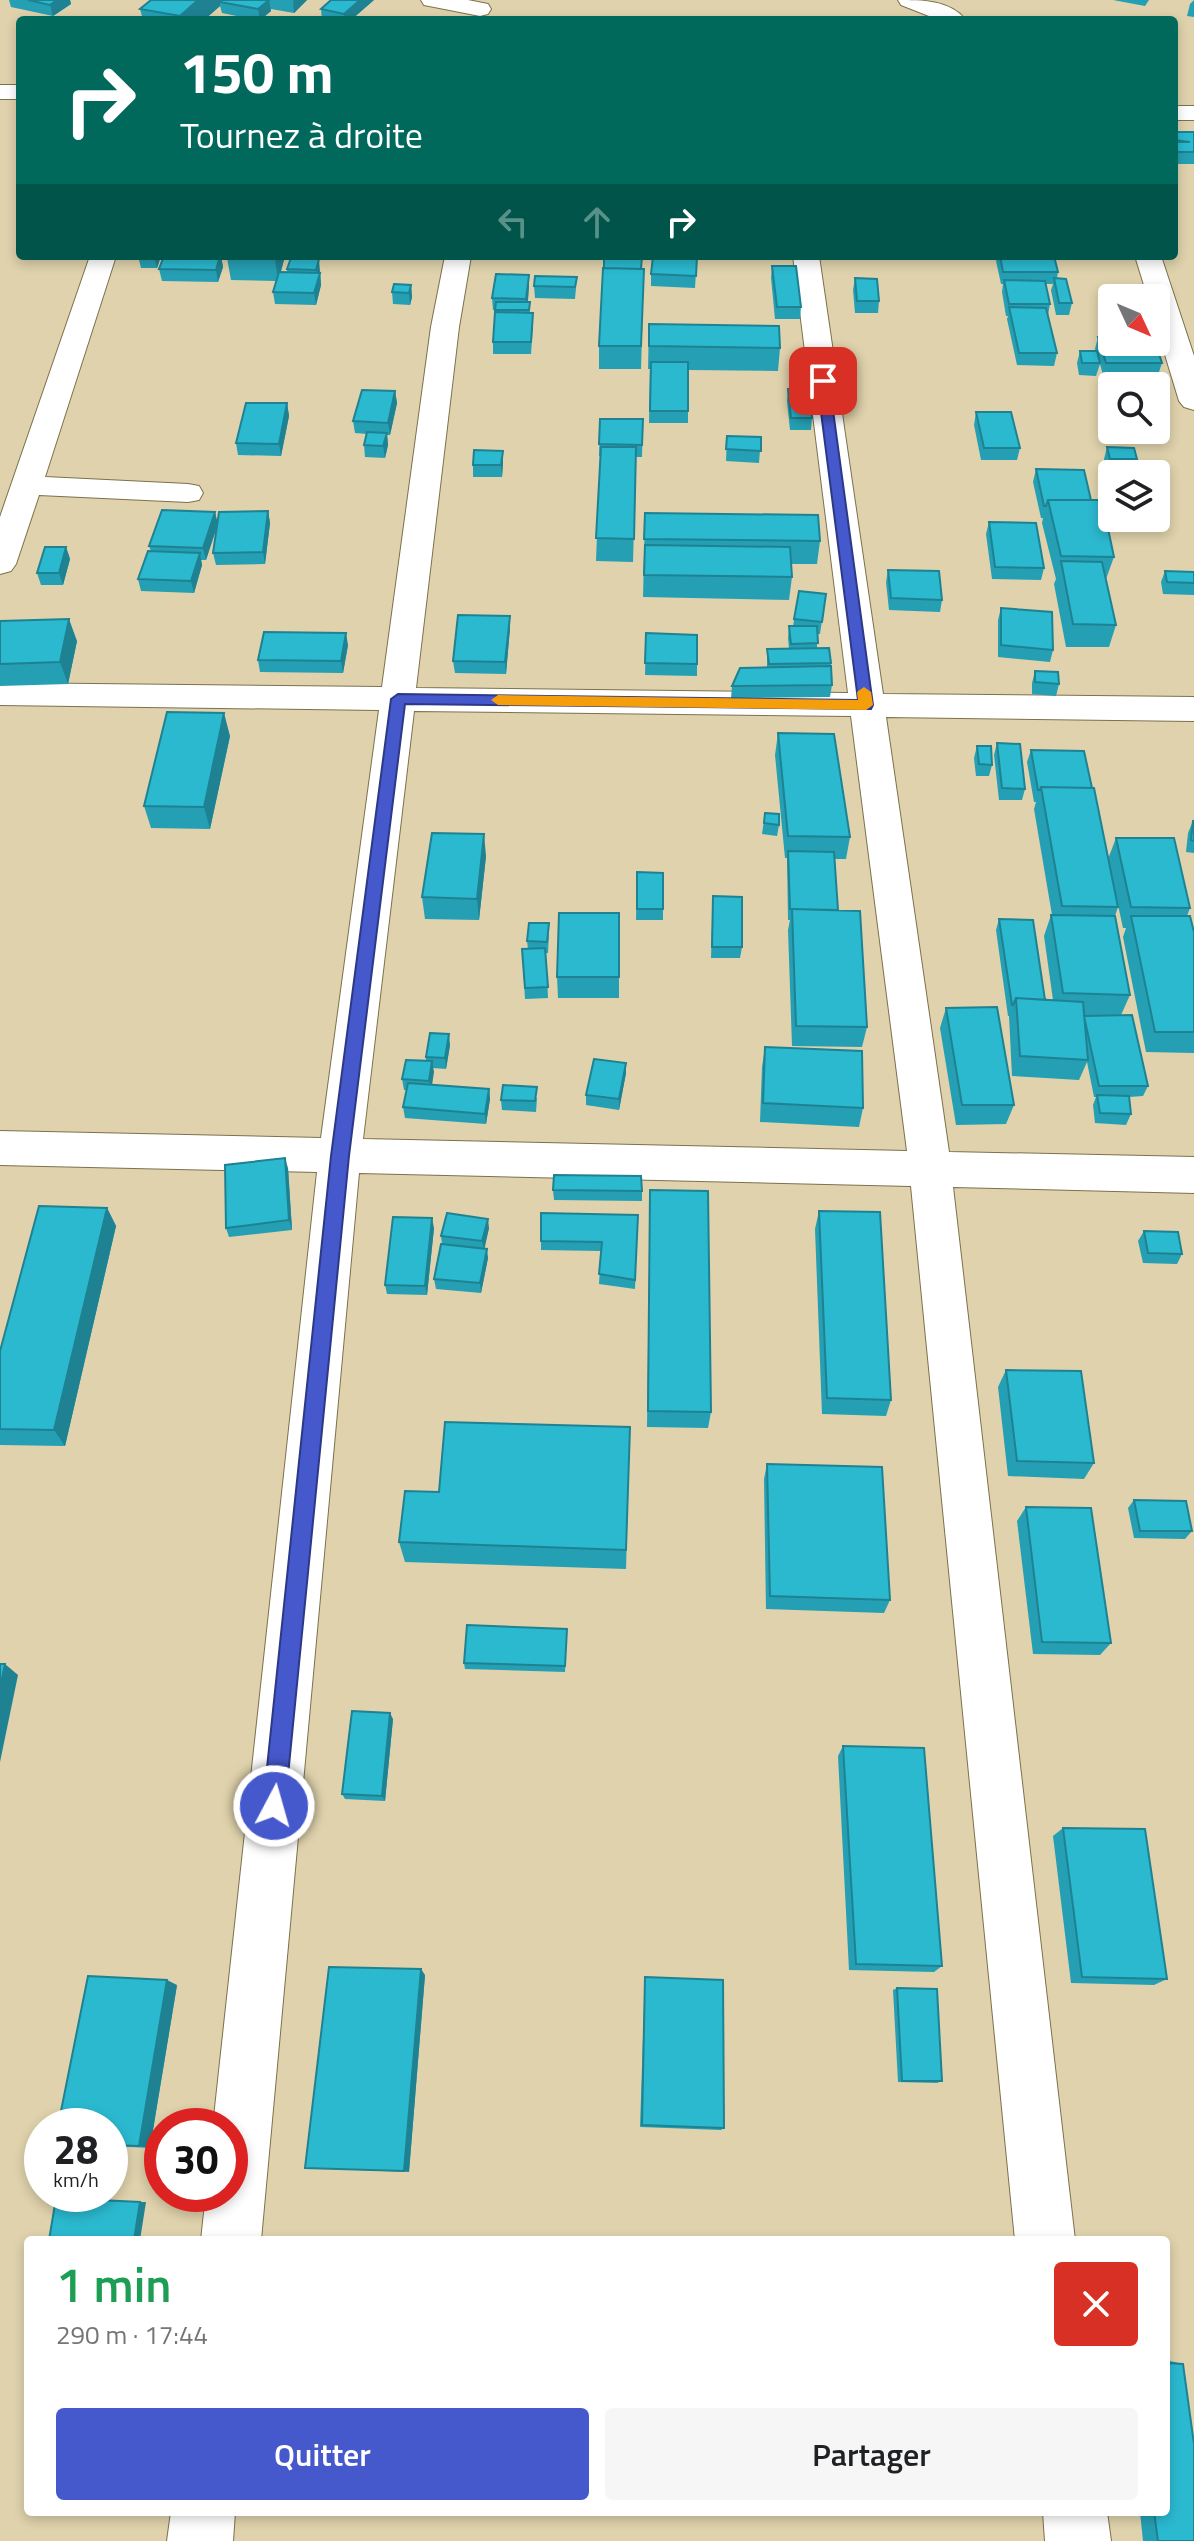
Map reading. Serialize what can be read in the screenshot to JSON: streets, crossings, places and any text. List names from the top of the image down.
{
  "north": "bottom right",
  "page": {
    "turn": ["150 m", "Tournez à droite"],
    "speed": "28 km/h",
    "limit": "30",
    "heading": ["1 min", "290 m · 17:44"],
    "buttons": ["Quitter", "Partager"]
  }
}
